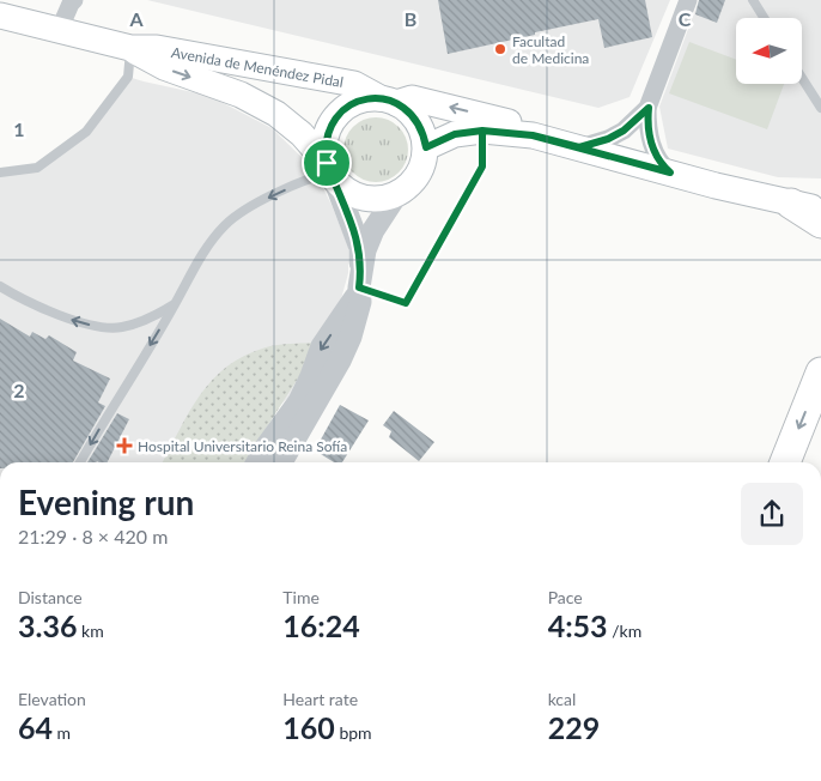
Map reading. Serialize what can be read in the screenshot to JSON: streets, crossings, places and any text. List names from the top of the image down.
{
  "streets": {
    "main road": ["Avenida de Menéndez Pidal"]
  },
  "places": {
    "other": ["Facultad de Medicina"],
    "health": ["Hospital Universitario Reina Sofía"]
  },
  "north": "left",
  "page": {
    "heading": ["Evening run", "21:29 · 8 × 420 m"],
    "stats": [
      ["Distance", "3.36 km"],
      ["Time", "16:24"],
      ["Pace", "4:53 /km"],
      ["Elevation", "64 m"],
      ["Heart rate", "160 bpm"],
      ["kcal", "229"]
    ]
  },
  "grid": {
    "columns": ["A", "B", "C"],
    "rows": ["1", "2"]
  }
}
